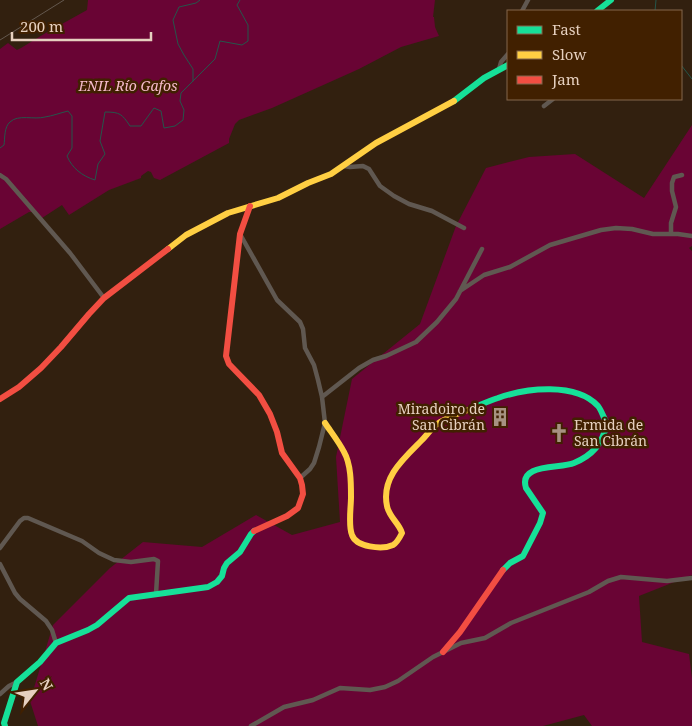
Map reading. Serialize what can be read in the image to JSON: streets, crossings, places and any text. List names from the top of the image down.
{
  "parks": ["ENIL Río Gafos"],
  "places": {
    "building": ["Miradoiro de San Cibrán"],
    "church": ["Ermida de San Cibrán"]
  },
  "legend": ["Fast", "Slow", "Jam"],
  "scale_bar": "200 m",
  "north": "top right"
}
